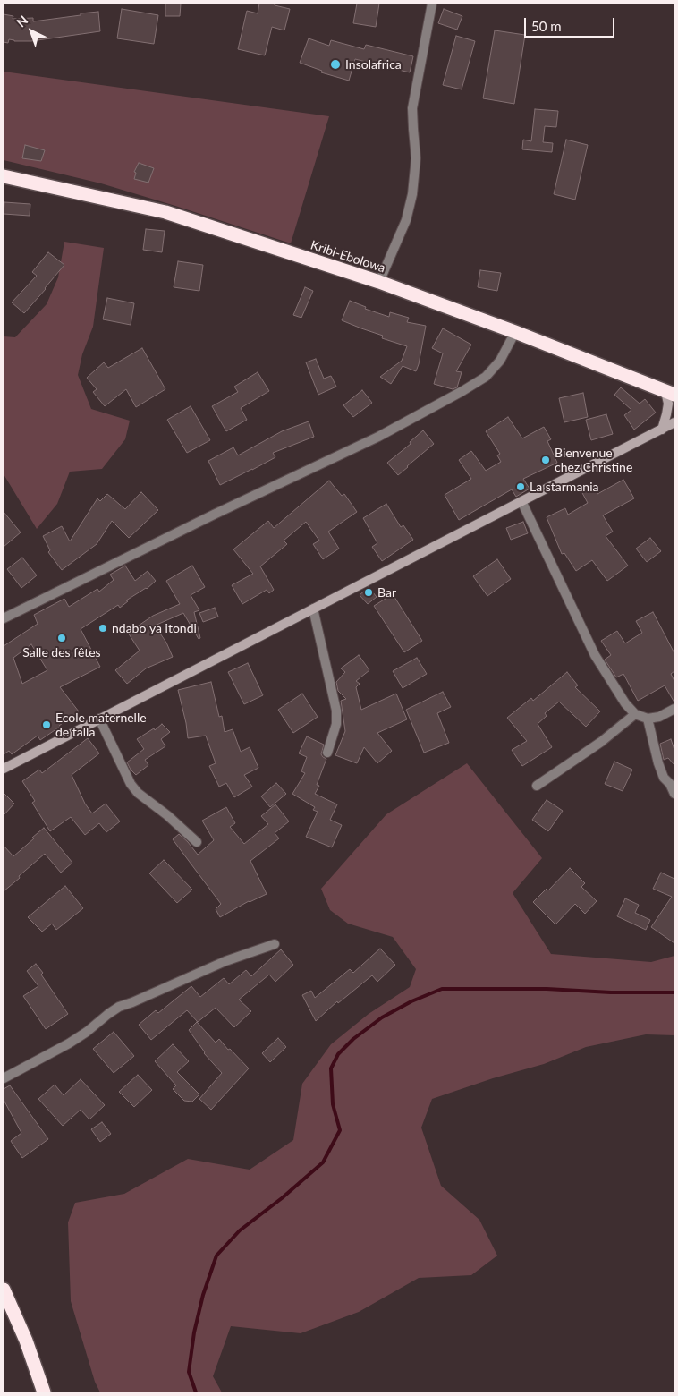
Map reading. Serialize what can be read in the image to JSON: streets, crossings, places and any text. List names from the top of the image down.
{
  "streets": {
    "highway": ["Kribi-Ebolowa"]
  },
  "places": [
    "Insolafrica",
    "Bienvenue chez Christine",
    "La starmania",
    "Bar",
    "ndabo ya itondi",
    "Salle des fêtes",
    "Ecole maternelle de talla"
  ],
  "scale_bar": "50 m",
  "north": "top left"
}
